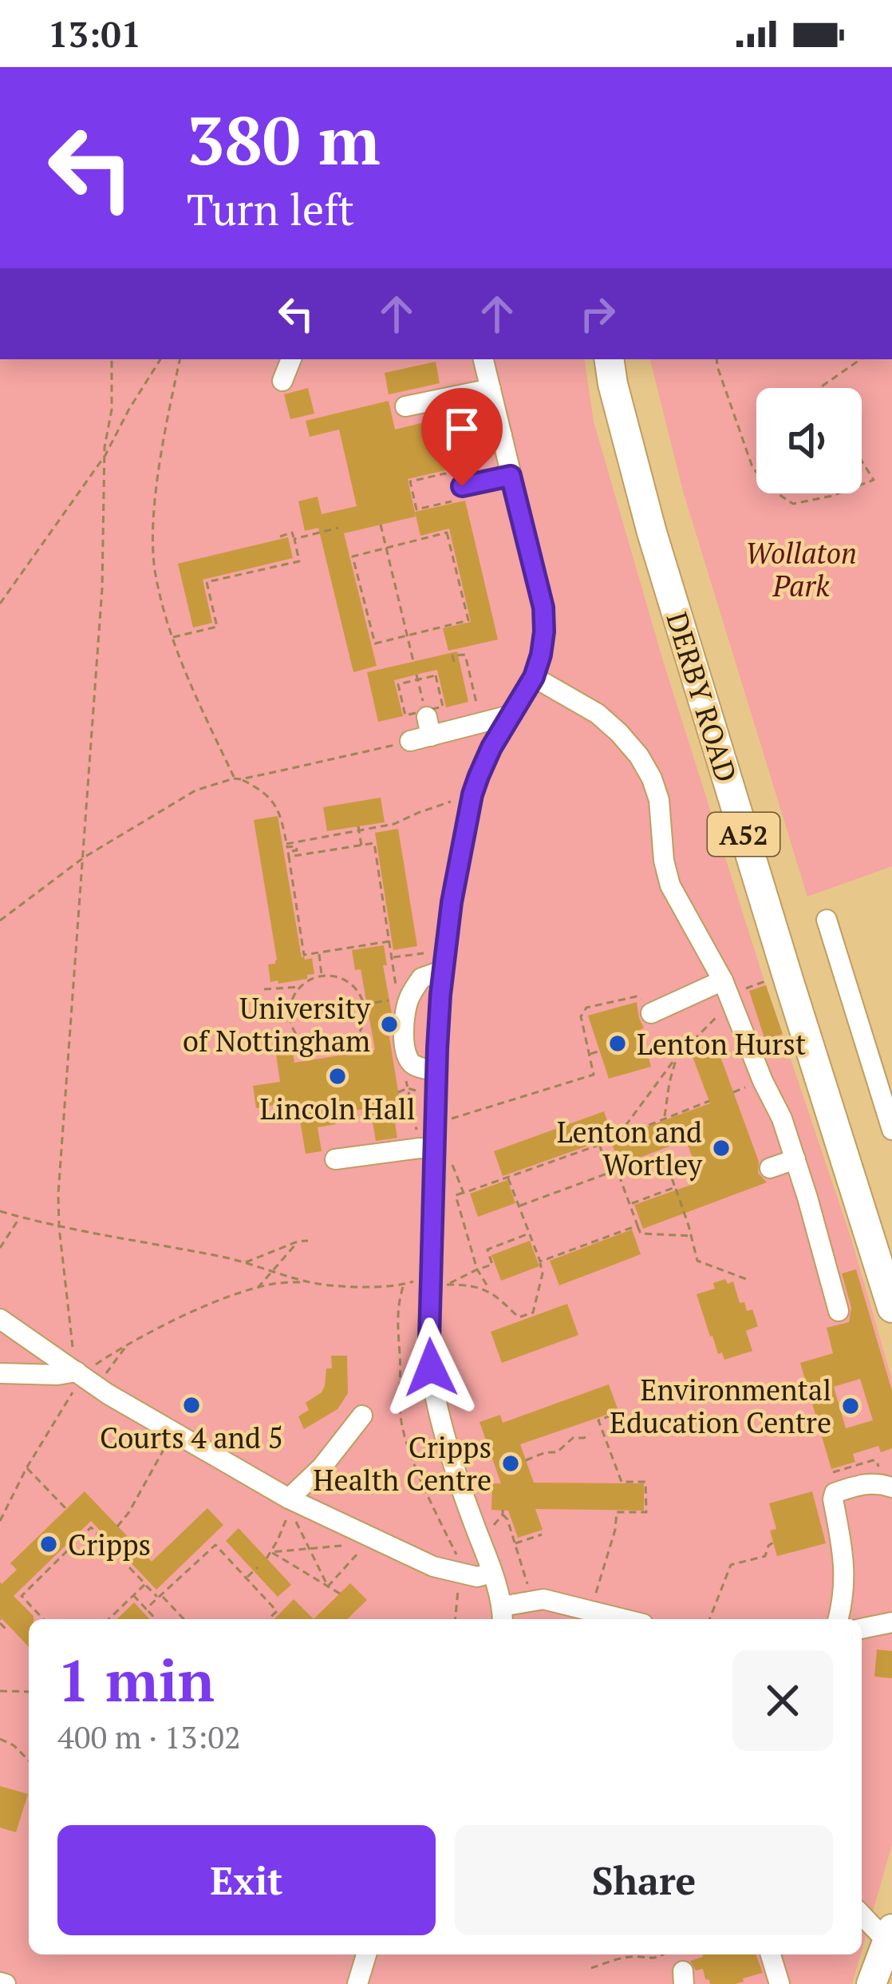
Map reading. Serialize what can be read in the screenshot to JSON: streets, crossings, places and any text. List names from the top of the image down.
{
  "streets": {
    "highway": ["DERBY ROAD", "A52"]
  },
  "parks": ["Wollaton Park"],
  "places": [
    "University of Nottingham",
    "Lenton Hurst",
    "Lincoln Hall",
    "Lenton and Wortley",
    "Courts 4 and 5",
    "Environmental Education Centre",
    "Cripps Health Centre",
    "Cripps"
  ],
  "page": {
    "status": "13:01",
    "turn": ["380 m", "Turn left"],
    "heading": ["1 min", "400 m · 13:02"],
    "buttons": ["Exit", "Share"]
  }
}
